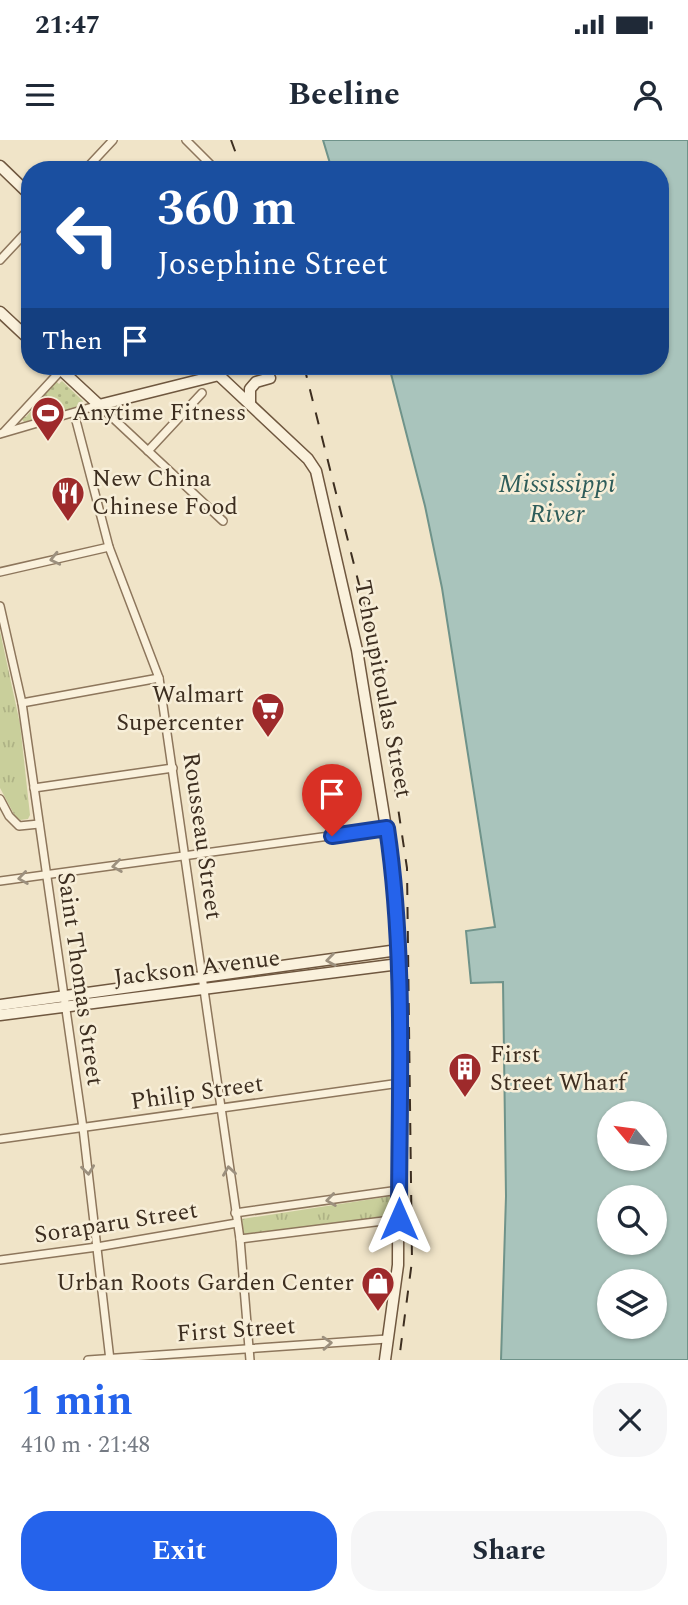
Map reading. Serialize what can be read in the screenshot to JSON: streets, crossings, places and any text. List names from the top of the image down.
{
  "streets": {
    "street": [
      "Tchoupitoulas Street",
      "Rousseau Street",
      "Jackson Avenue",
      "Saint Thomas Street",
      "Philip Street",
      "Soraparu Street",
      "First Street"
    ]
  },
  "crossings": [
    ["Tchoupitoulas Street", "Jackson Avenue"],
    ["Tchoupitoulas Street", "Philip Street"],
    ["Tchoupitoulas Street", "First Street"],
    ["Rousseau Street", "Jackson Avenue"],
    ["Rousseau Street", "Philip Street"],
    ["Rousseau Street", "Soraparu Street"],
    ["Rousseau Street", "First Street"],
    ["Jackson Avenue", "Saint Thomas Street"],
    ["Saint Thomas Street", "Philip Street"],
    ["Saint Thomas Street", "Soraparu Street"],
    ["Saint Thomas Street", "First Street"]
  ],
  "one_way": ["First Street"],
  "water": ["Mississippi River"],
  "places": {
    "sports": ["Anytime Fitness"],
    "restaurant": ["New China Chinese Food"],
    "supermarket": ["Walmart Supercenter"],
    "building": ["First Street Wharf"],
    "shop": ["Urban Roots Garden Center"]
  },
  "north": "top left",
  "page": {
    "status": "21:47",
    "header": "Beeline",
    "turn": ["360 m", "Josephine Street"],
    "then": "Then",
    "heading": ["1 min", "410 m · 21:48"],
    "buttons": ["Exit", "Share"]
  }
}
